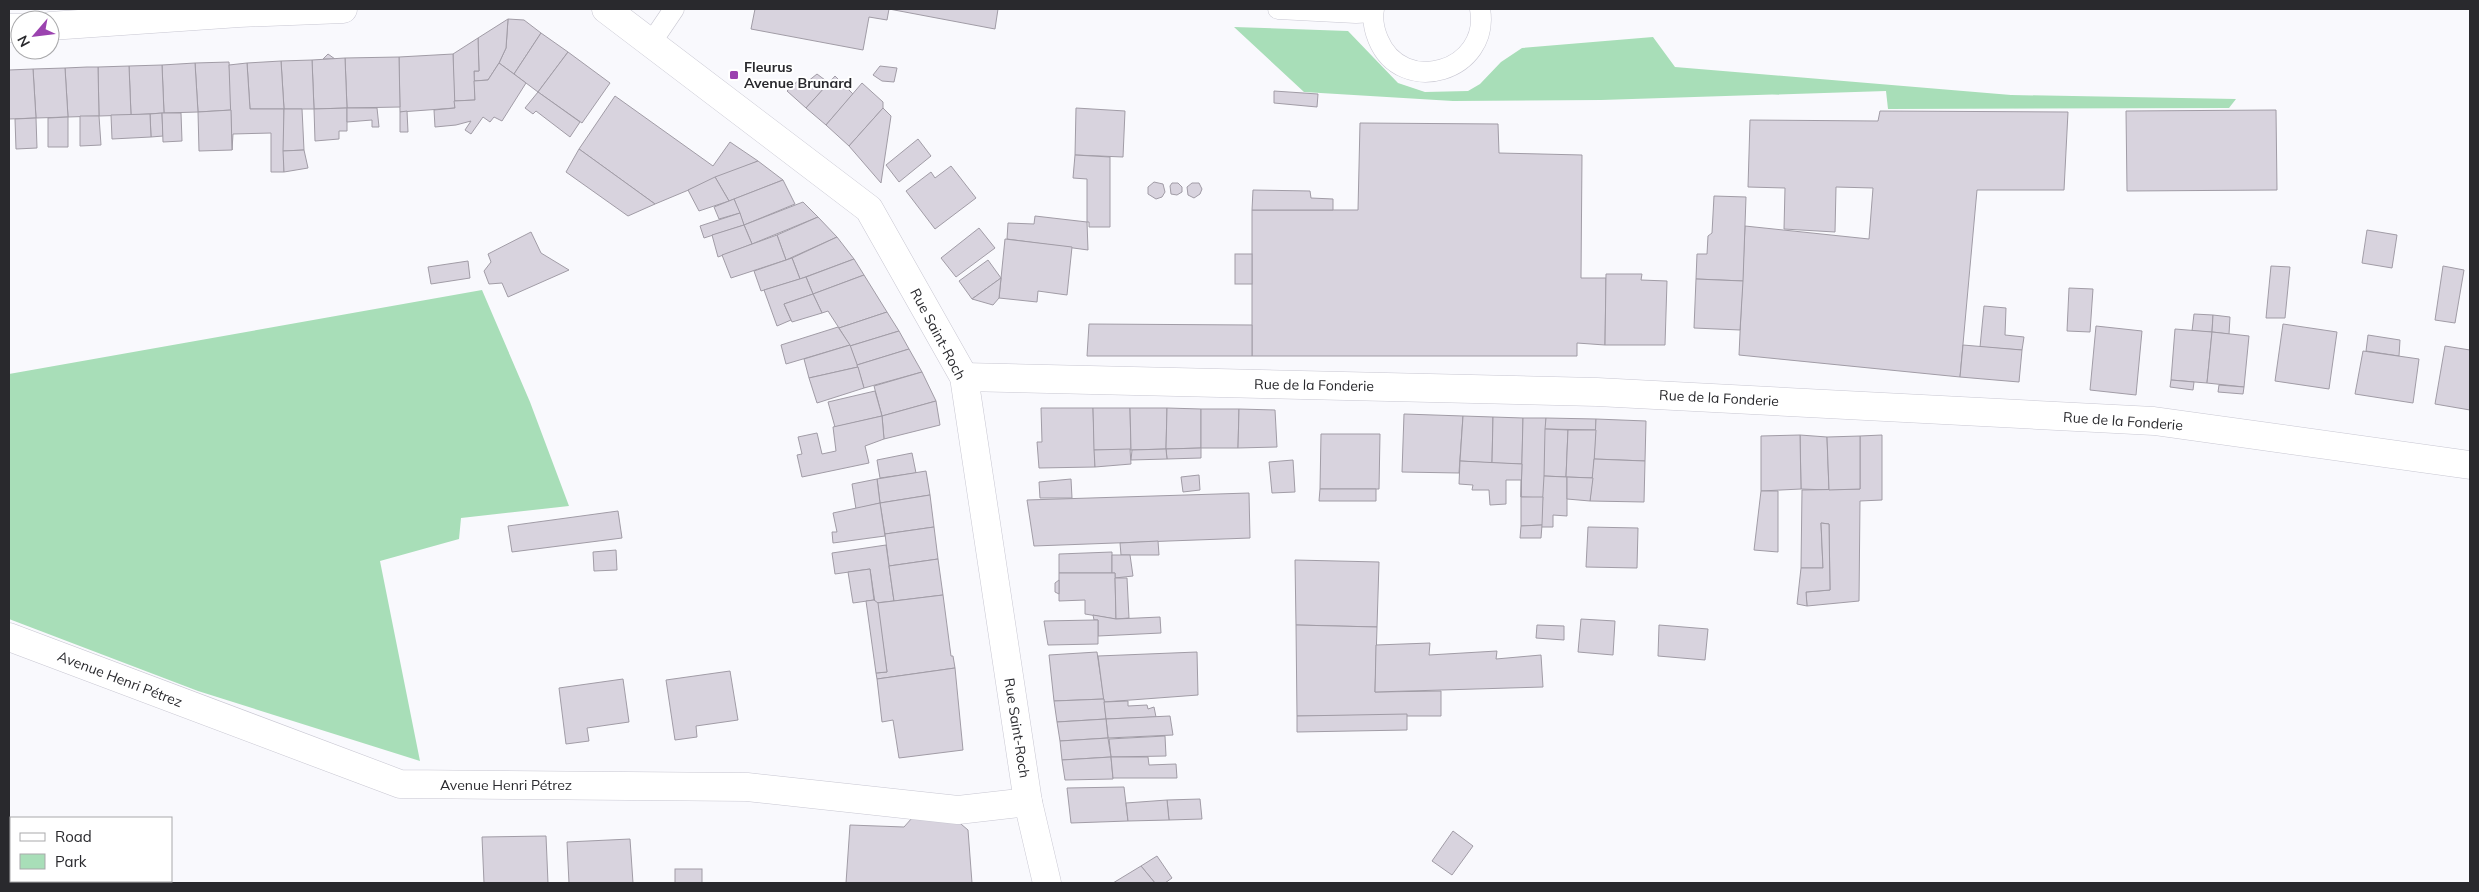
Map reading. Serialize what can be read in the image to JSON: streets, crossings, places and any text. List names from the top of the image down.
{
  "streets": {
    "street": ["Rue Saint-Roch", "Rue de la Fonderie", "Avenue Henri Pétrez"]
  },
  "crossings": [
    ["Rue Saint-Roch", "Rue de la Fonderie"],
    ["Rue Saint-Roch", "Avenue Henri Pétrez"]
  ],
  "places": {
    "transit": ["Fleurus Avenue Brunard"]
  },
  "legend": ["Road", "Park"],
  "north": "bottom left"
}
